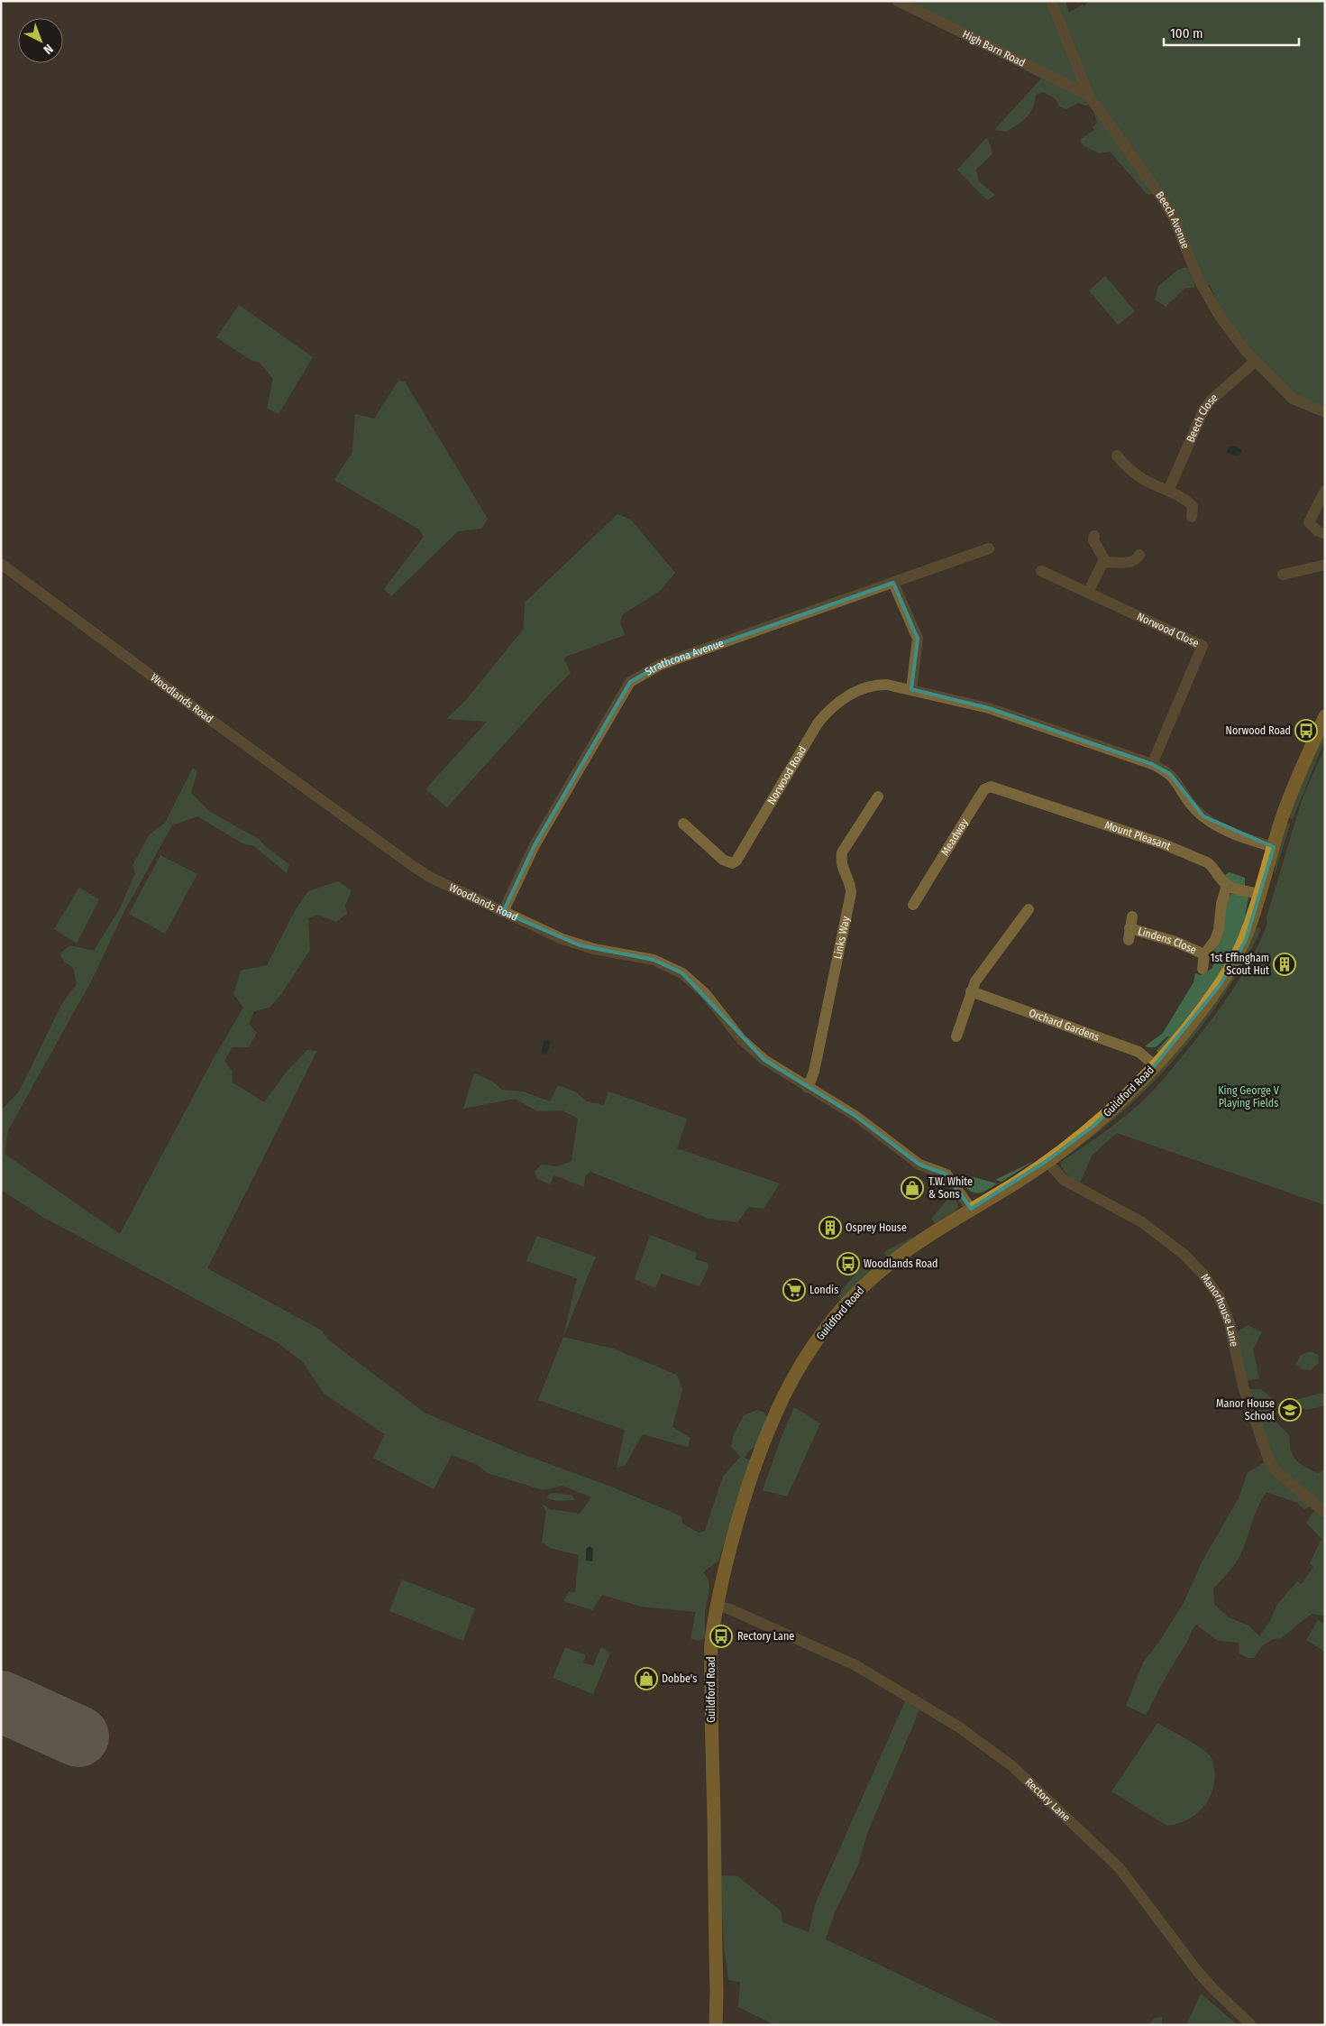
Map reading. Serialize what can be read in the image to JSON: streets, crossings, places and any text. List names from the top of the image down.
{
  "streets": {
    "main road": ["Guildford Road"],
    "street": [
      "High Barn Road",
      "Beech Avenue",
      "Beech Close",
      "Norwood Close",
      "Strathcona Avenue",
      "Woodlands Road",
      "Norwood Road",
      "Mount Pleasant",
      "Meadway",
      "Links Way",
      "Lindens Close",
      "Orchard Gardens",
      "Manorhouse Lane",
      "Rectory Lane"
    ]
  },
  "crossings": [
    ["High Barn Road", "Beech Avenue"],
    ["Beech Avenue", "Beech Close"],
    ["Norwood Close", "Norwood Road"],
    ["Strathcona Avenue", "Woodlands Road"],
    ["Woodlands Road", "Links Way"],
    ["Woodlands Road", "Guildford Road"],
    ["Norwood Road", "Guildford Road"],
    ["Mount Pleasant", "Meadway"],
    ["Mount Pleasant", "Lindens Close"],
    ["Orchard Gardens", "Guildford Road"],
    ["Guildford Road", "Manorhouse Lane"],
    ["Guildford Road", "Rectory Lane"]
  ],
  "parks": ["King George V Playing Fields"],
  "places": {
    "bus stop": ["Norwood Road", "Woodlands Road", "Rectory Lane"],
    "building": ["1st Effingham Scout Hut", "Osprey House"],
    "shop": ["T.W. White & Sons", "Dobbe's"],
    "supermarket": ["Londis"],
    "school or university": ["Manor House School"]
  },
  "scale_bar": "100 m",
  "north": "bottom right"
}
